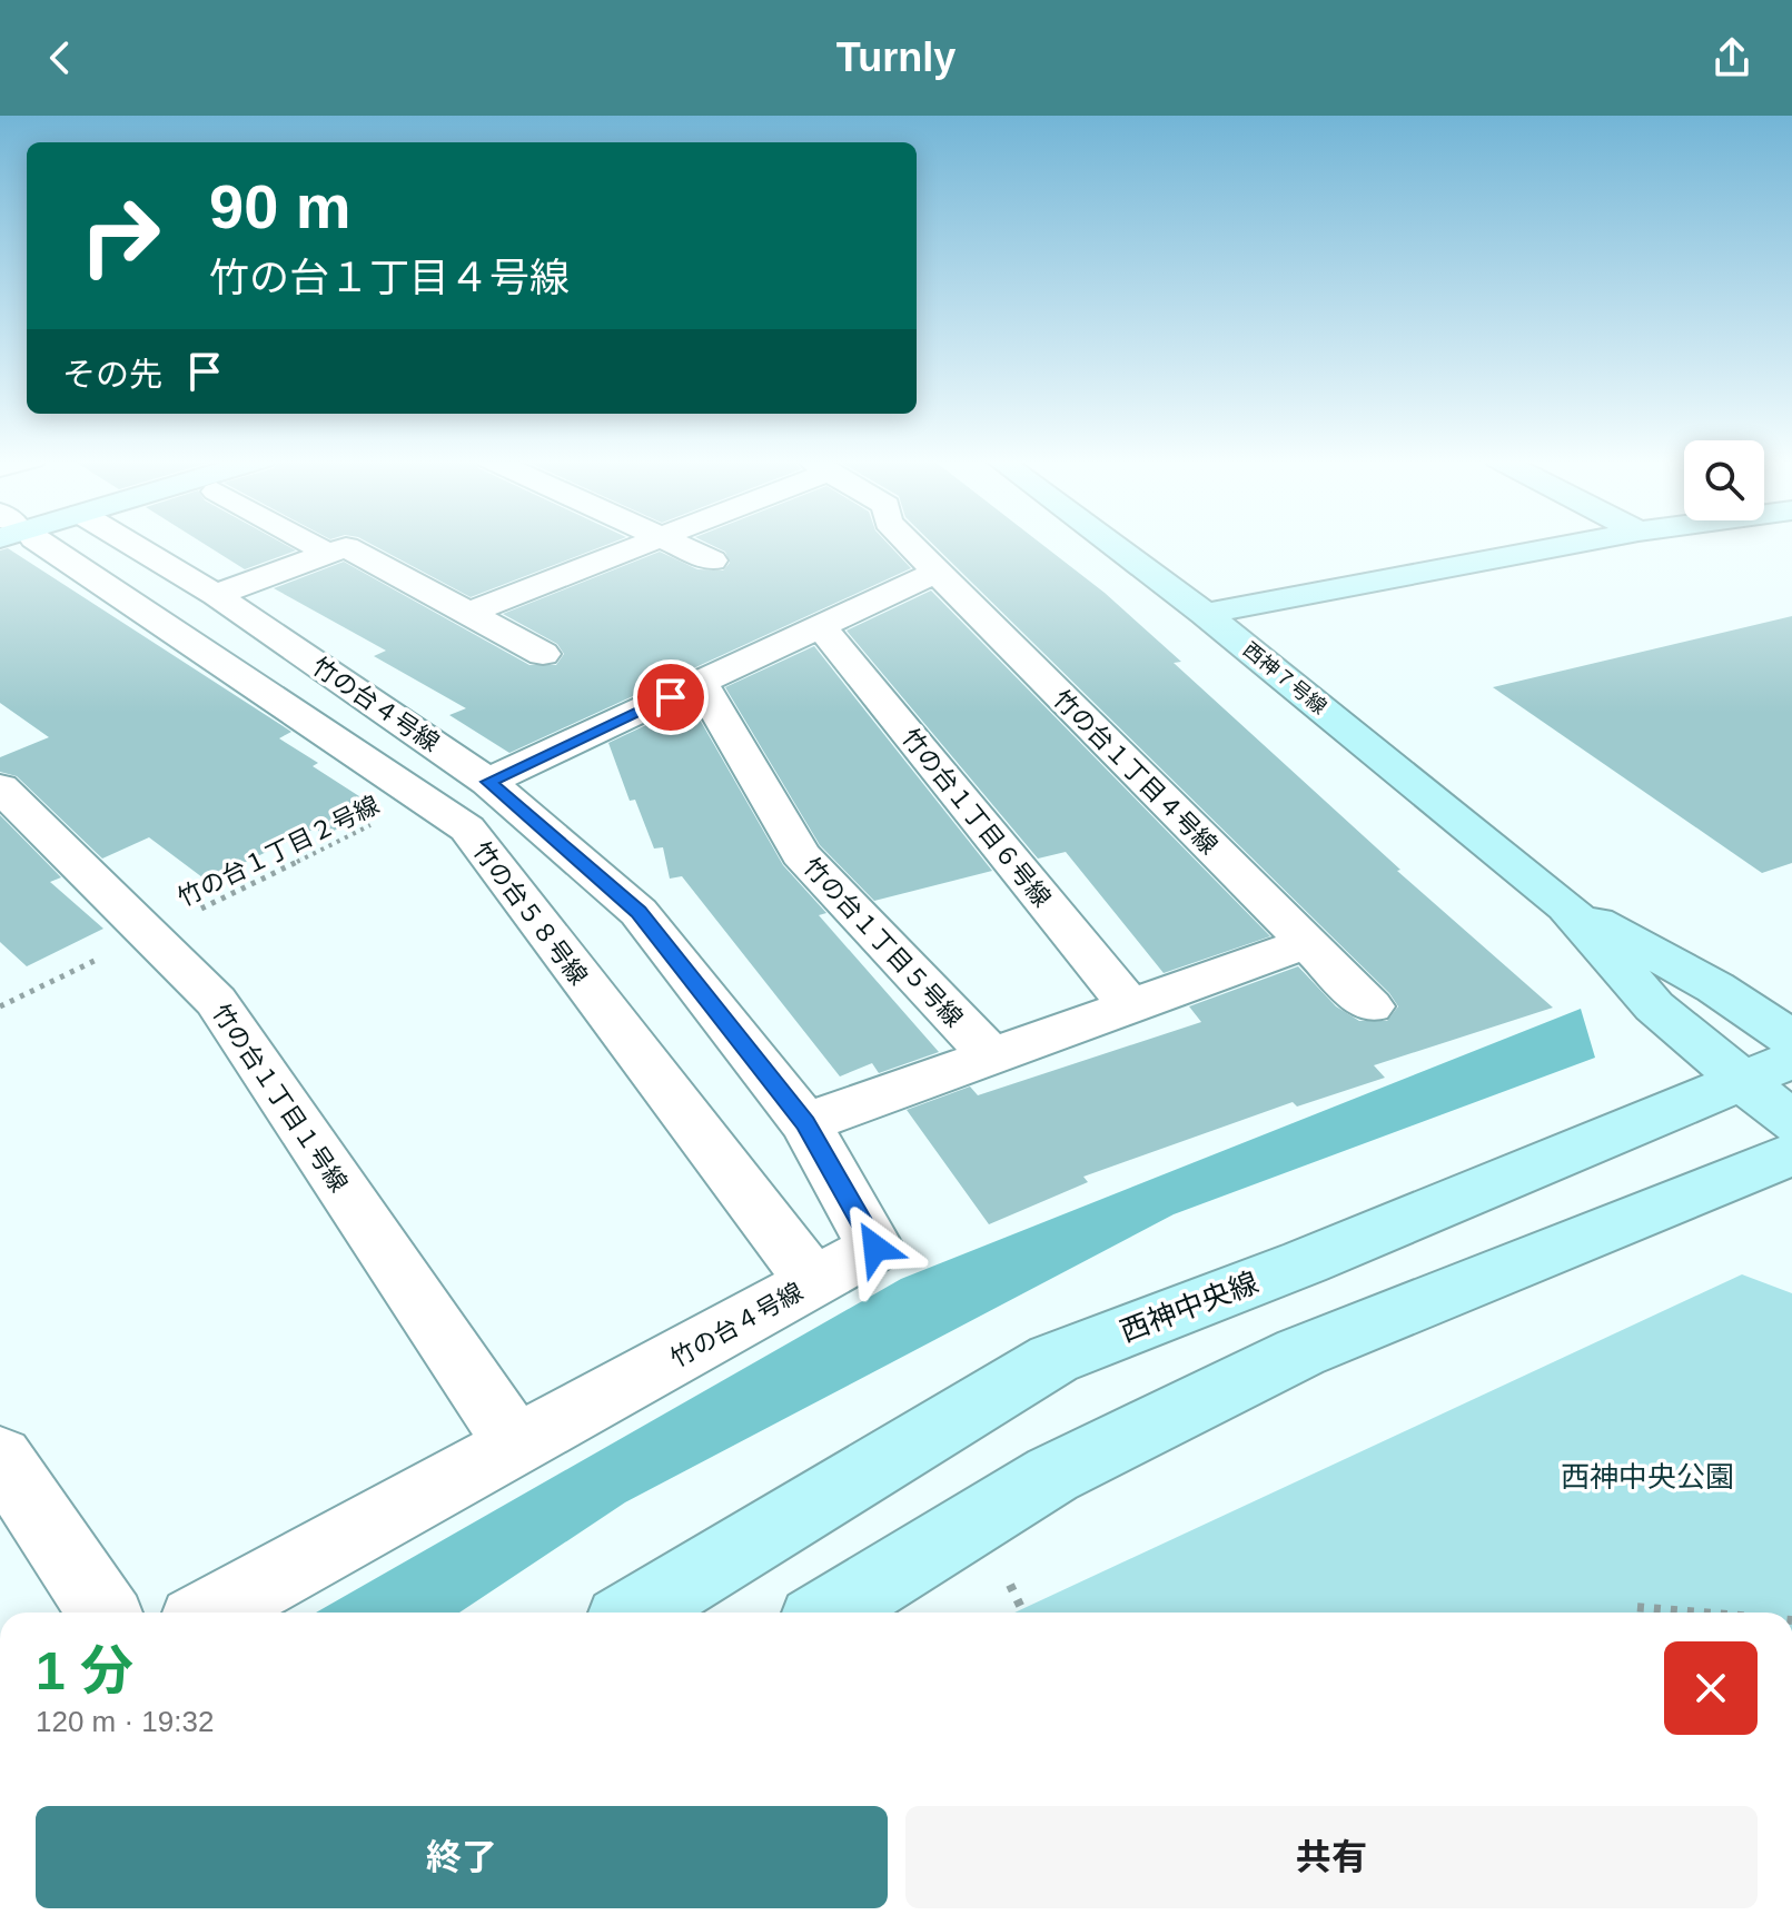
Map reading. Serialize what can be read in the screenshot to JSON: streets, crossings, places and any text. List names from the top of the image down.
{
  "streets": {
    "street": [
      "西神７号線",
      "竹の台４号線",
      "竹の台１丁目４号線",
      "竹の台１丁目６号線",
      "竹の台５８号線",
      "竹の台１丁目５号線",
      "竹の台１丁目１号線",
      "西神中央線"
    ],
    "path": ["竹の台１丁目２号線"]
  },
  "crossings": [
    ["竹の台４号線", "竹の台５８号線"],
    ["竹の台４号線", "竹の台１丁目１号線"],
    ["竹の台１丁目２号線", "竹の台５８号線"],
    ["竹の台１丁目２号線", "竹の台１丁目１号線"]
  ],
  "parks": ["西神中央公園"],
  "page": {
    "header": "Turnly",
    "turn": ["90 m", "竹の台１丁目４号線"],
    "then": "その先",
    "heading": ["1 分", "120 m · 19:32"],
    "buttons": ["終了", "共有"]
  }
}
